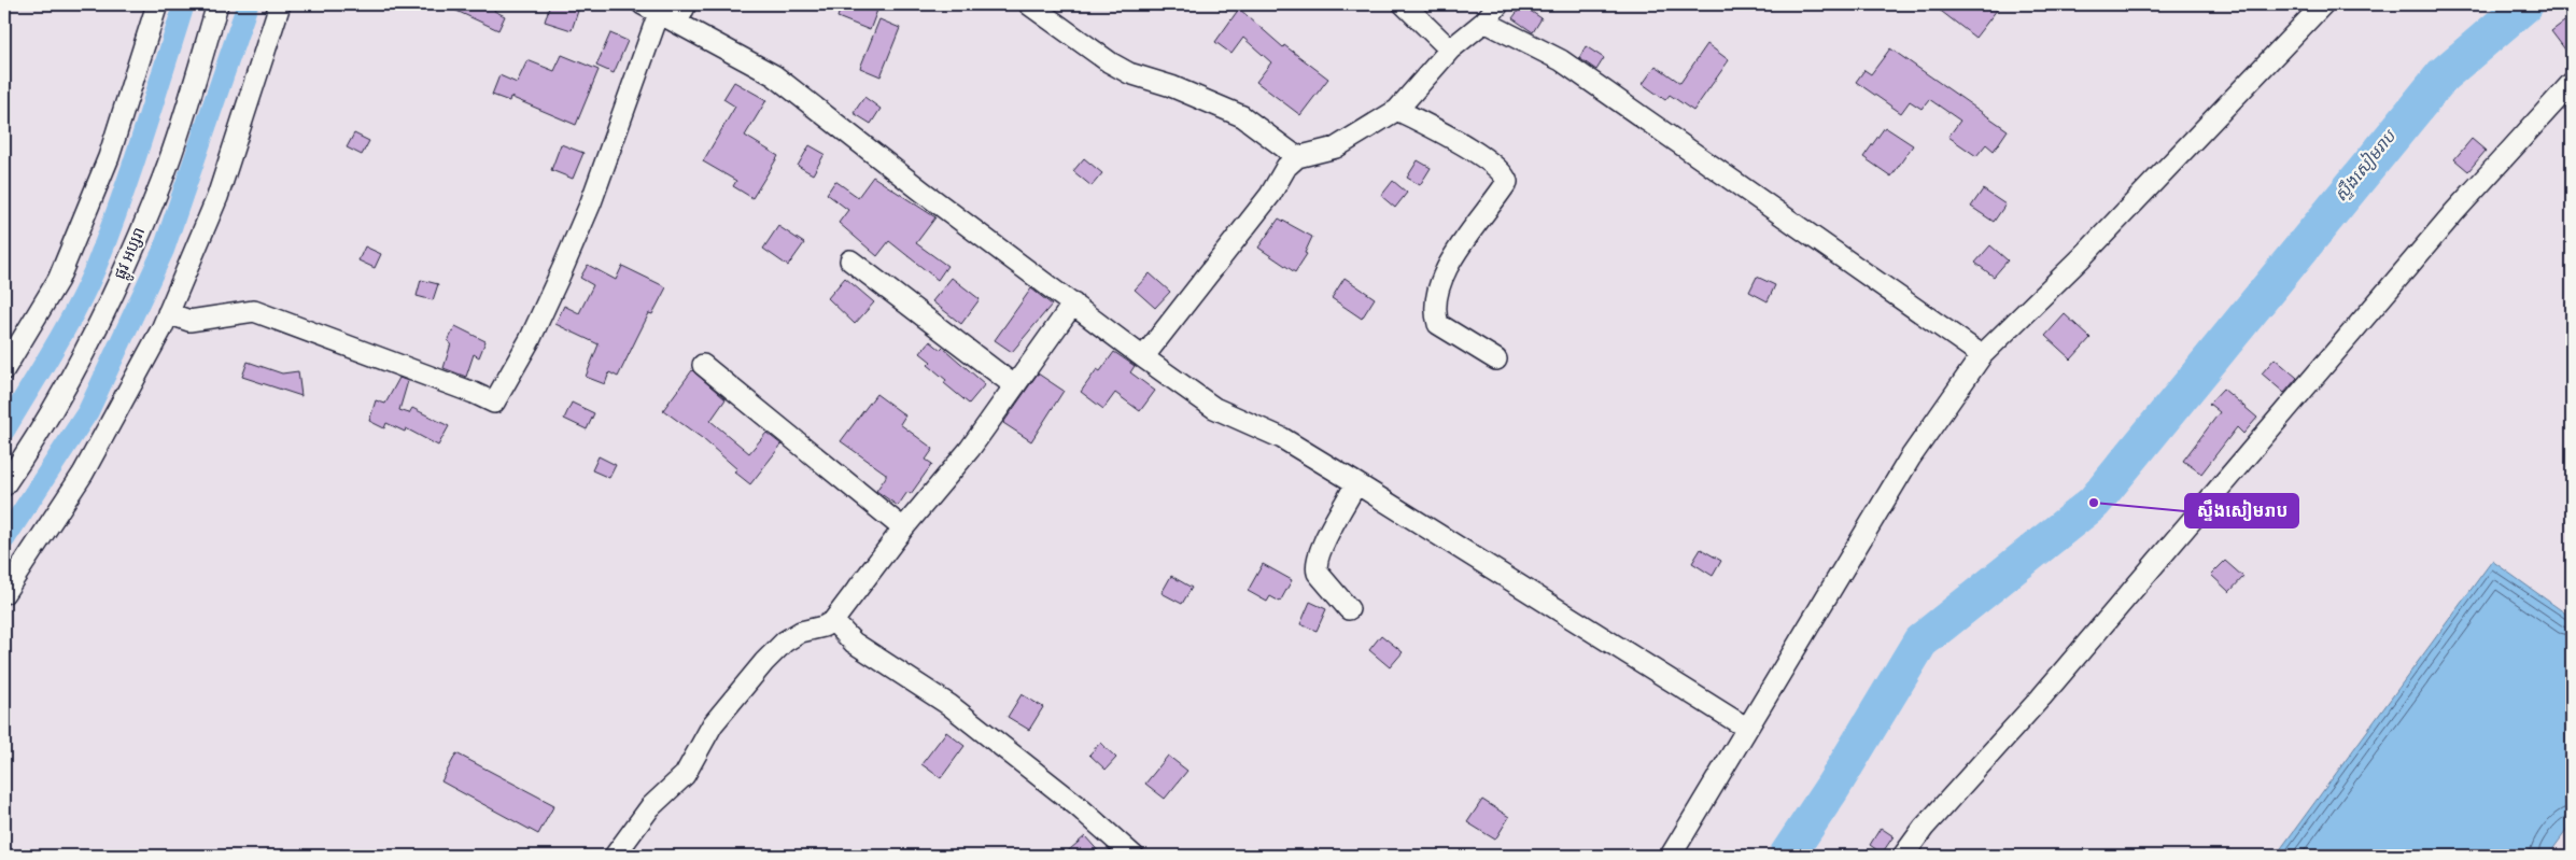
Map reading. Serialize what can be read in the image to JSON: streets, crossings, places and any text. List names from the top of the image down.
{
  "streets": {
    "street": ["ផ្លូវ អប្សរា"]
  },
  "water": ["ស្ទឹងសៀមរាប"],
  "places": ["ស្ទឹងសៀមរាប"]
}
